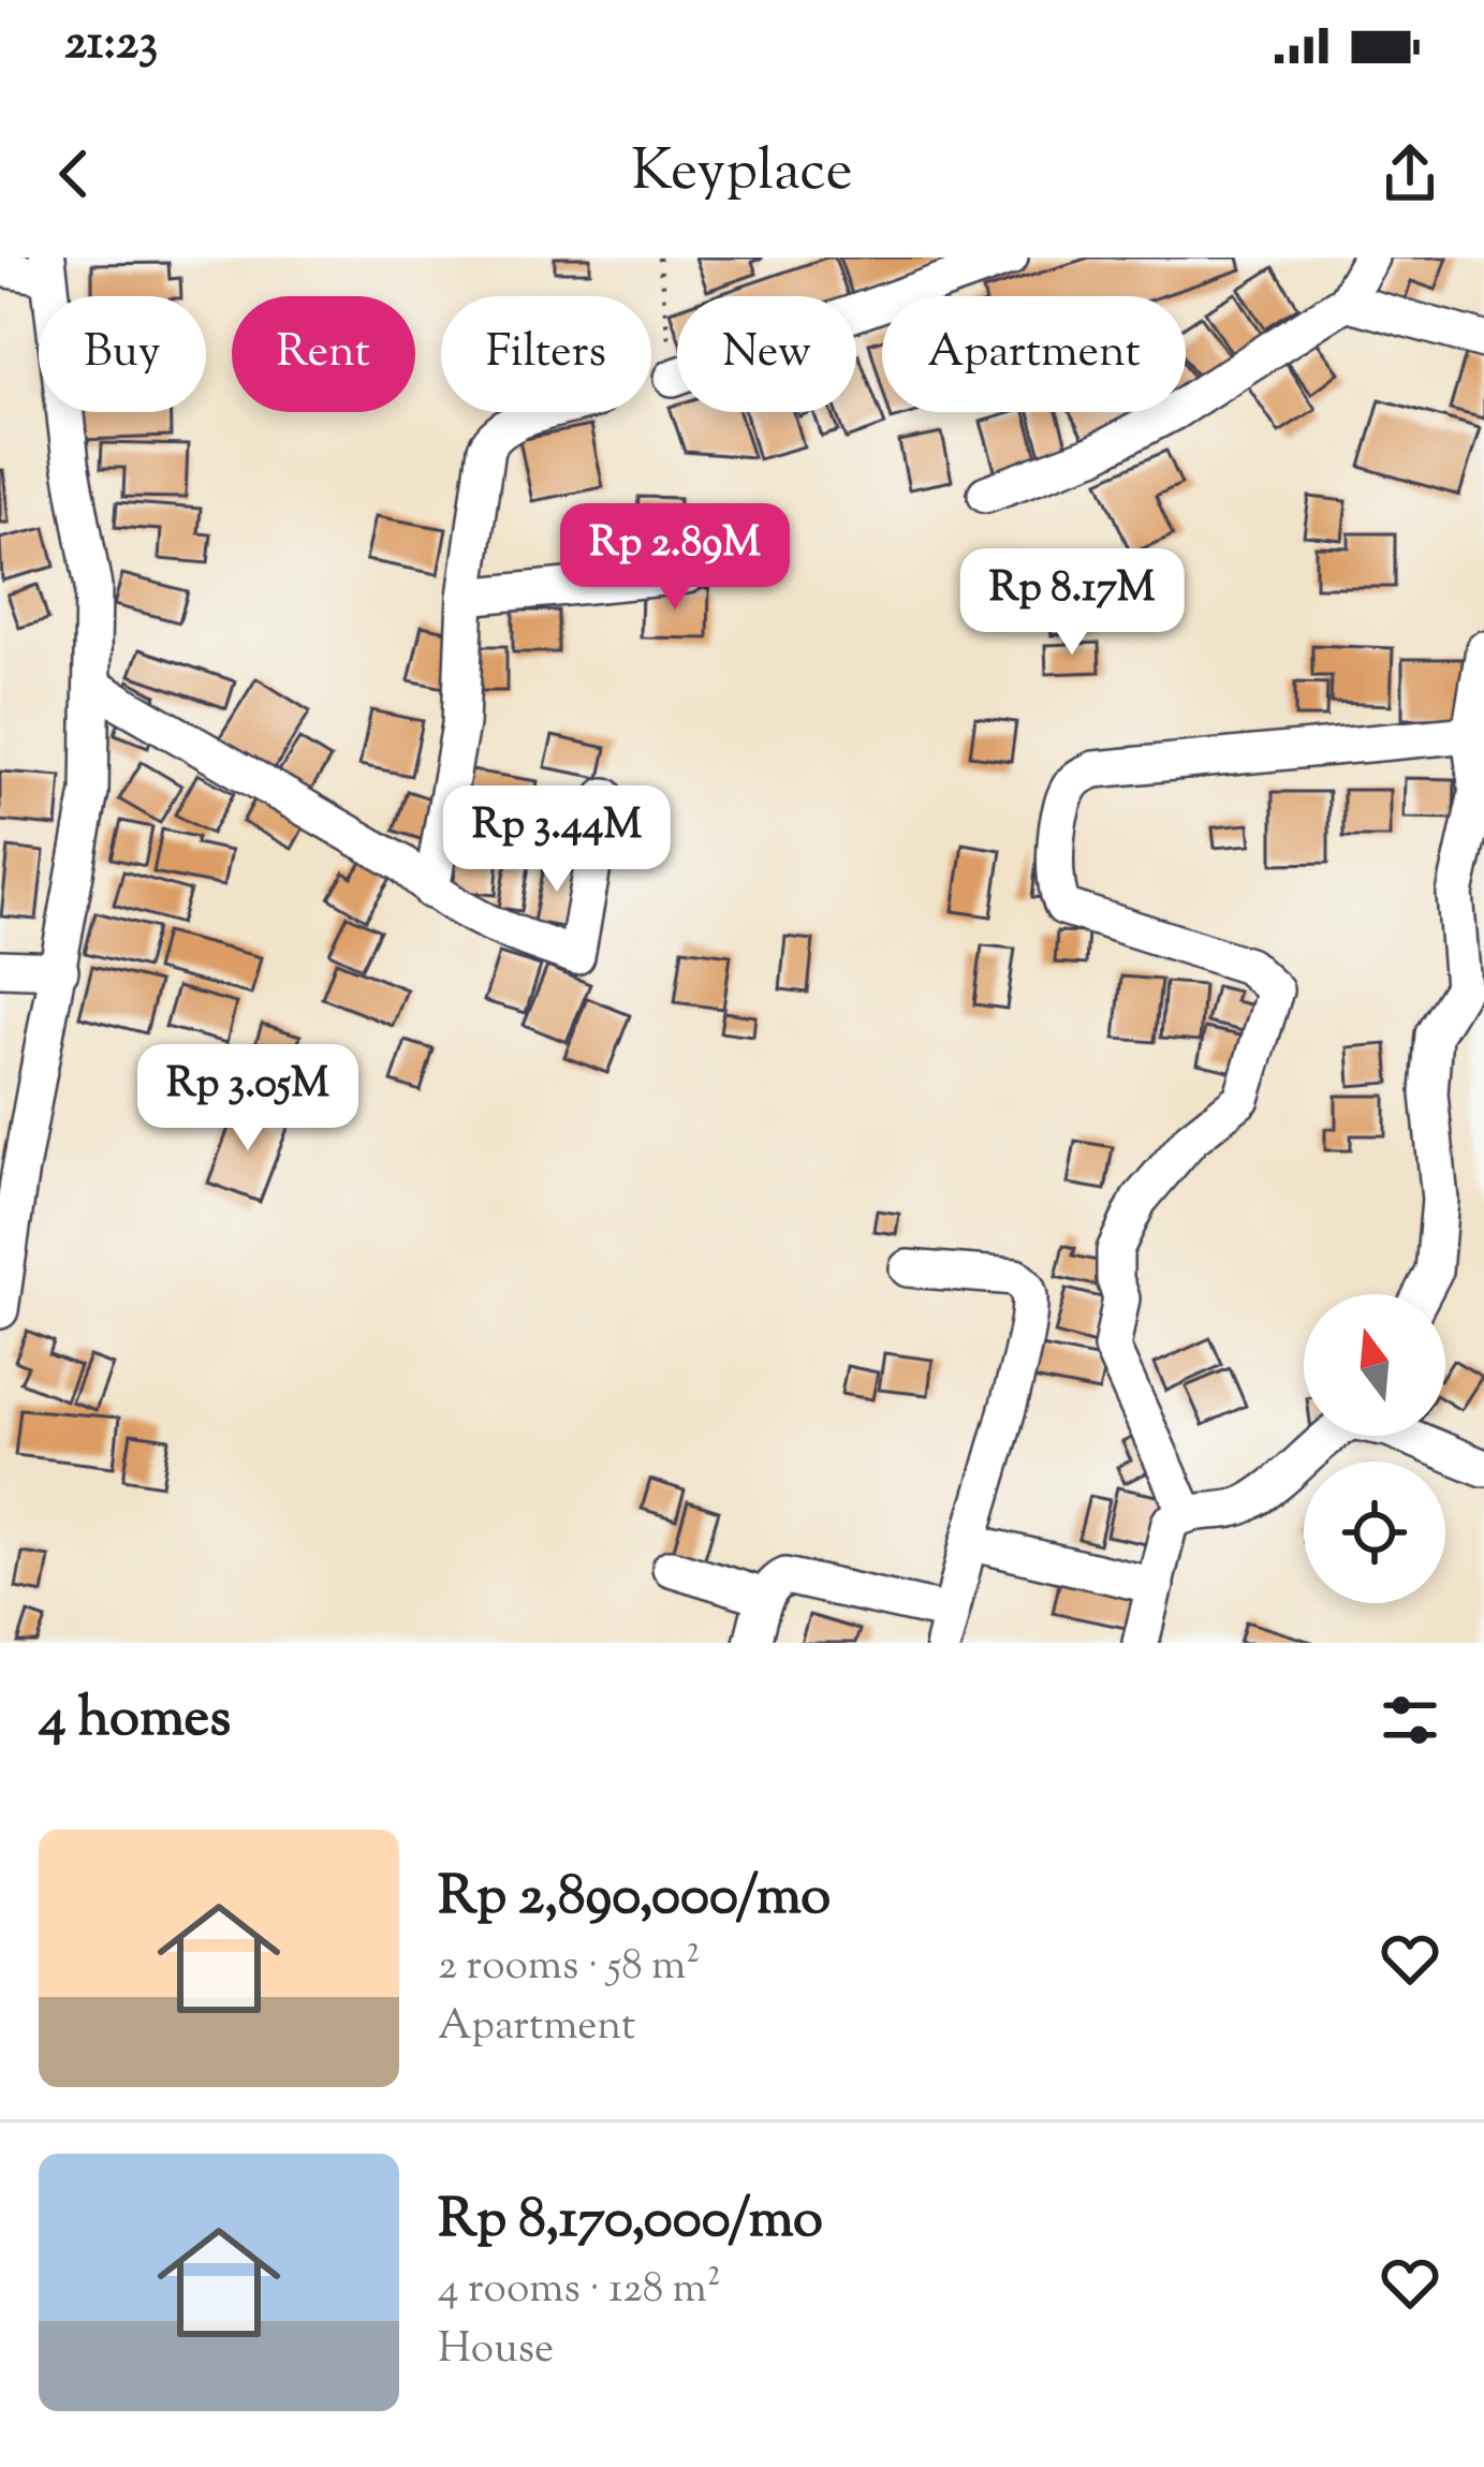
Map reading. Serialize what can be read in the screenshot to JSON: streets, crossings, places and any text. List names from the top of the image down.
{
  "north": "top",
  "page": {
    "status": "21:23",
    "header": "Keyplace",
    "chip": [
      "Buy",
      "Rent",
      "Filters",
      "New",
      "Apartment"
    ],
    "price": [
      "Rp 2.89M",
      "Rp 8.17M",
      "Rp 3.44M",
      "Rp 3.05M"
    ],
    "heading": "4 homes",
    "list": [
      {
        "name": "Rp 2,890,000/mo",
        "note": "2 rooms · 58 m² · Apartment"
      },
      {
        "name": "Rp 8,170,000/mo",
        "note": "4 rooms · 128 m² · House"
      }
    ]
  }
}
